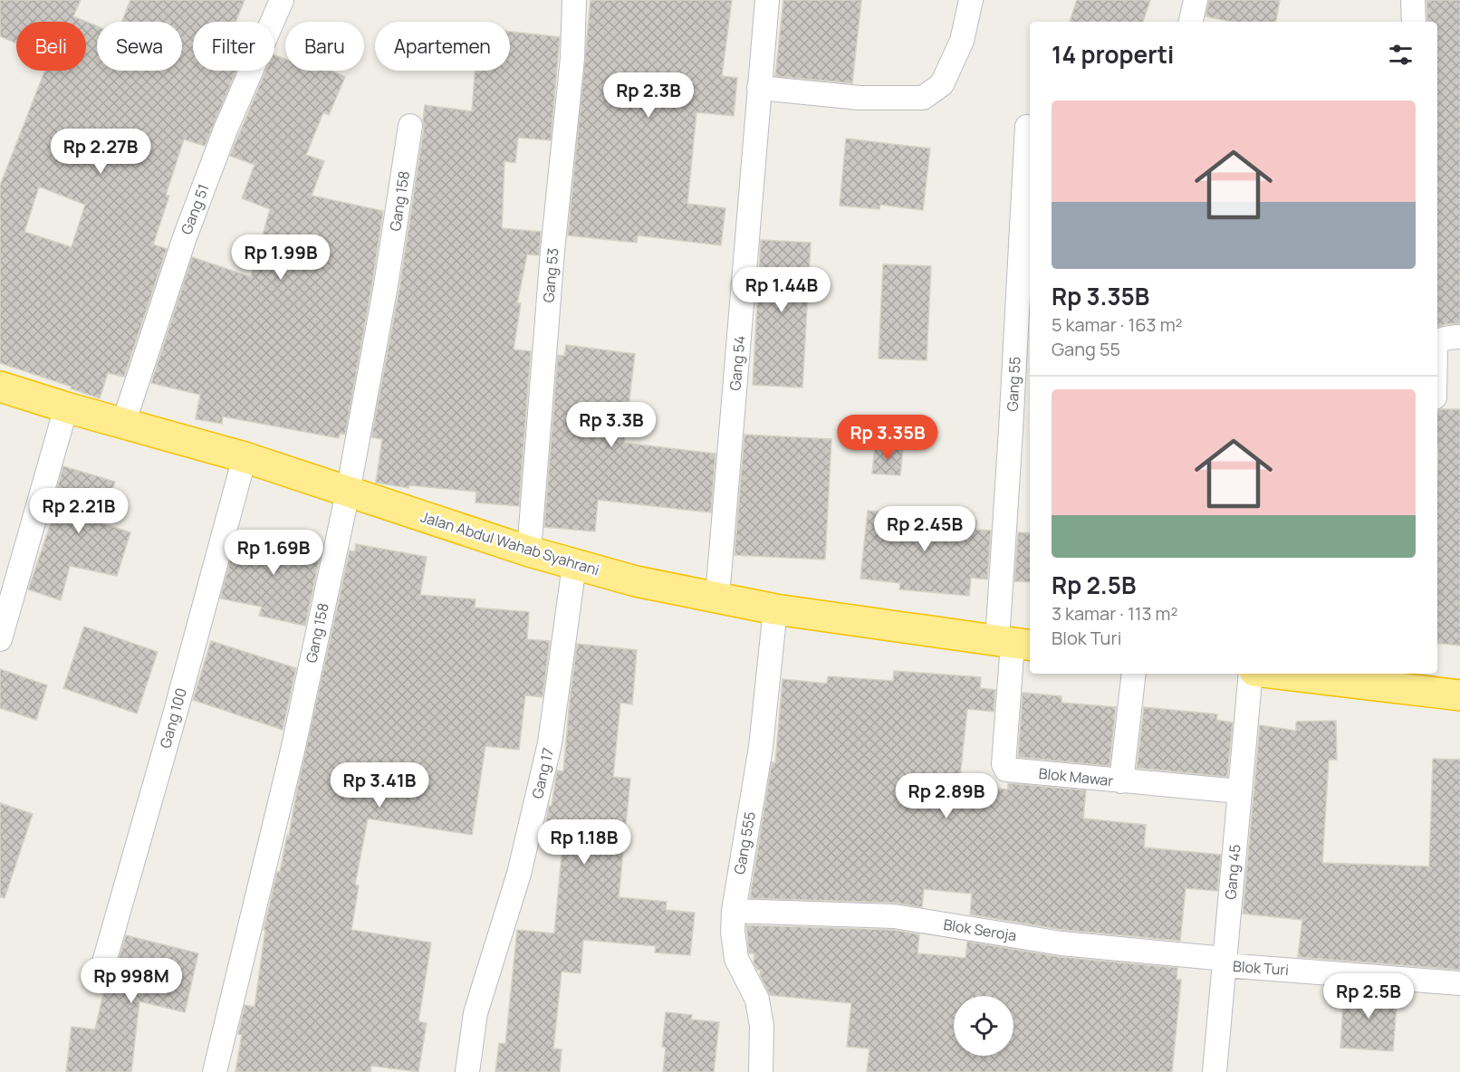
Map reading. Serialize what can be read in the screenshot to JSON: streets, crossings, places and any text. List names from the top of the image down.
{
  "streets": {
    "highway": ["Jalan Abdul Wahab Syahrani"],
    "street": [
      "Gang 158",
      "Gang 51",
      "Gang 53",
      "Gang 54",
      "Gang 55",
      "Gang 100",
      "Gang 17",
      "Blok Mawar",
      "Gang 555",
      "Gang 45",
      "Blok Seroja",
      "Blok Turi"
    ]
  },
  "crossings": [
    ["Gang 158", "Jalan Abdul Wahab Syahrani"],
    ["Gang 51", "Jalan Abdul Wahab Syahrani"],
    ["Gang 53", "Jalan Abdul Wahab Syahrani"],
    ["Gang 54", "Jalan Abdul Wahab Syahrani"],
    ["Gang 55", "Jalan Abdul Wahab Syahrani"],
    ["Gang 55", "Blok Mawar"],
    ["Jalan Abdul Wahab Syahrani", "Gang 100"],
    ["Jalan Abdul Wahab Syahrani", "Gang 17"],
    ["Jalan Abdul Wahab Syahrani", "Blok Mawar"],
    ["Jalan Abdul Wahab Syahrani", "Gang 555"],
    ["Blok Mawar", "Gang 45"],
    ["Gang 555", "Blok Seroja"],
    ["Gang 45", "Blok Seroja"],
    ["Gang 45", "Blok Turi"],
    ["Blok Seroja", "Blok Turi"]
  ],
  "page": {
    "chip": [
      "Beli",
      "Sewa",
      "Filter",
      "Baru",
      "Apartemen"
    ],
    "heading": "14 properti",
    "price": [
      "Rp 2.3B",
      "Rp 2.27B",
      "Rp 1.99B",
      "Rp 1.44B",
      "Rp 3.3B",
      "Rp 3.35B",
      "Rp 2.21B",
      "Rp 2.45B",
      "Rp 1.69B",
      "Rp 3.41B",
      "Rp 2.89B",
      "Rp 1.18B",
      "Rp 998M",
      "Rp 2.5B"
    ],
    "list": [
      {
        "name": "Rp 3.35B",
        "note": "5 kamar · 163 m² · Gang 55"
      },
      {
        "name": "Rp 2.5B",
        "note": "3 kamar · 113 m² · Blok Turi"
      }
    ]
  }
}
